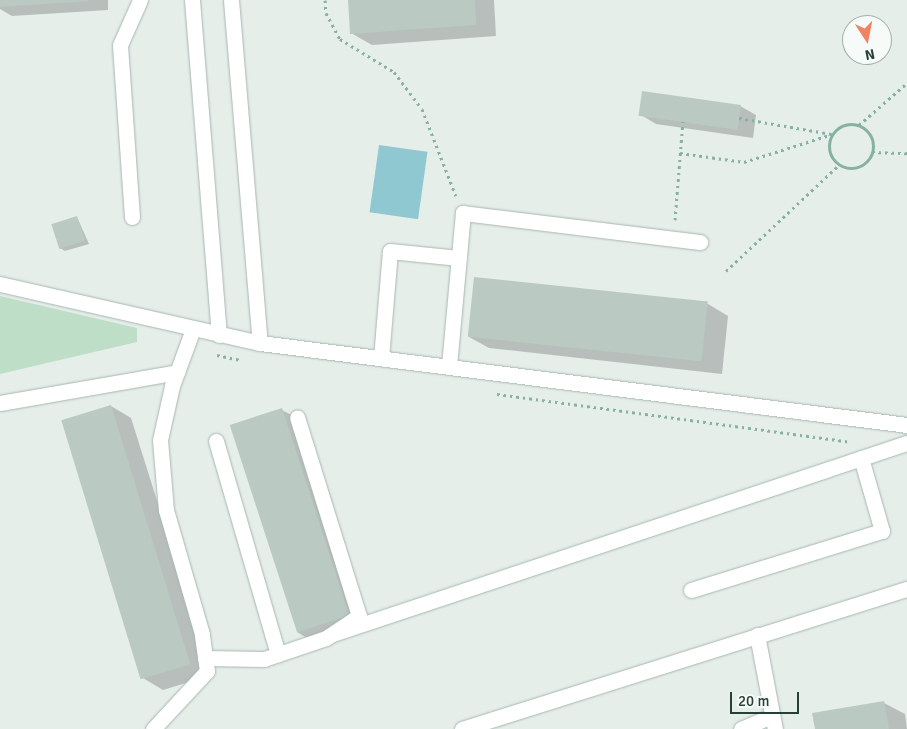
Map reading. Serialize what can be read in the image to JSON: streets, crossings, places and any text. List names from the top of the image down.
{
  "scale_bar": "20 m",
  "north": "bottom"
}
